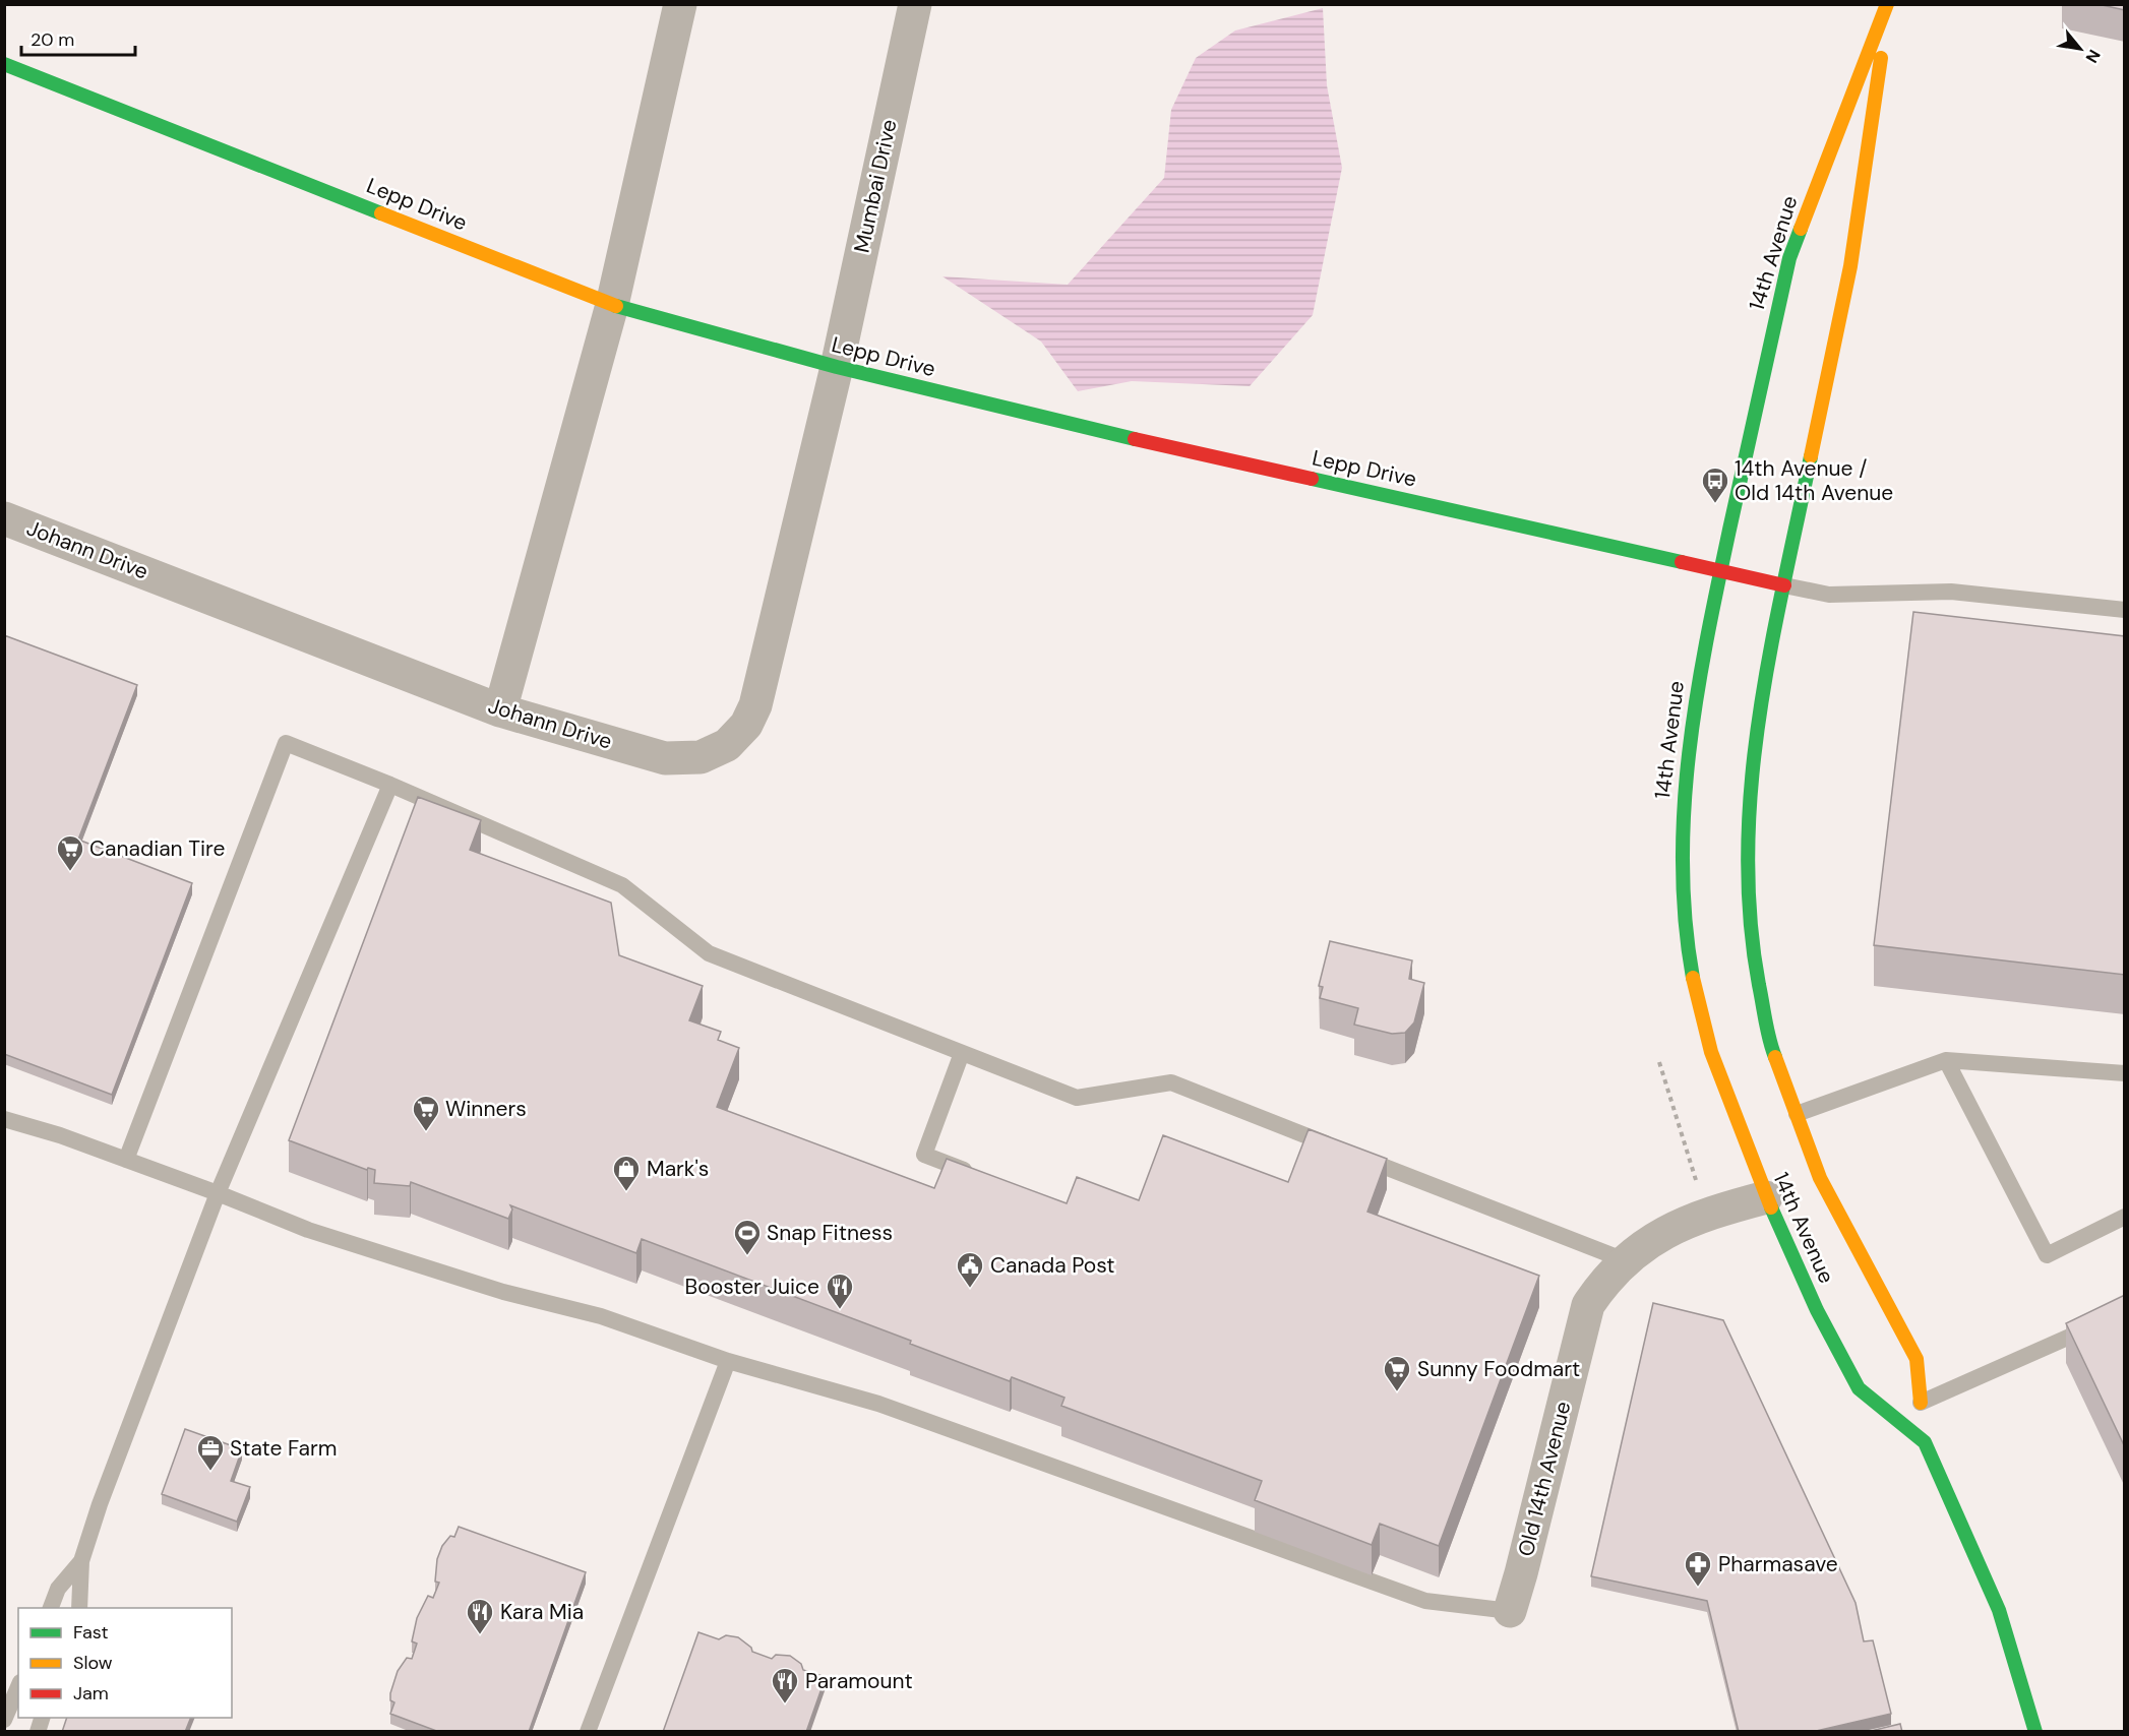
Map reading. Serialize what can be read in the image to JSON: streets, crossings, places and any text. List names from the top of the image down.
{
  "streets": {
    "main road": ["Lepp Drive", "14th Avenue"],
    "street": ["Mumbai Drive", "Johann Drive", "Old 14th Avenue"]
  },
  "crossings": [
    ["Mumbai Drive", "Lepp Drive"],
    ["Mumbai Drive", "Johann Drive"],
    ["Lepp Drive", "14th Avenue"],
    ["Lepp Drive", "Johann Drive"],
    ["14th Avenue", "Old 14th Avenue"]
  ],
  "places": {
    "bus stop": ["14th Avenue / Old 14th Avenue"],
    "supermarket": ["Canadian Tire", "Winners", "Sunny Foodmart"],
    "shop": ["Mark's"],
    "sports": ["Snap Fitness"],
    "public building": ["Canada Post"],
    "restaurant": ["Booster Juice", "Kara Mia", "Paramount"],
    "office": ["State Farm"],
    "pharmacy": ["Pharmasave"]
  },
  "legend": ["Fast", "Slow", "Jam"],
  "scale_bar": "20 m",
  "north": "bottom right"
}
